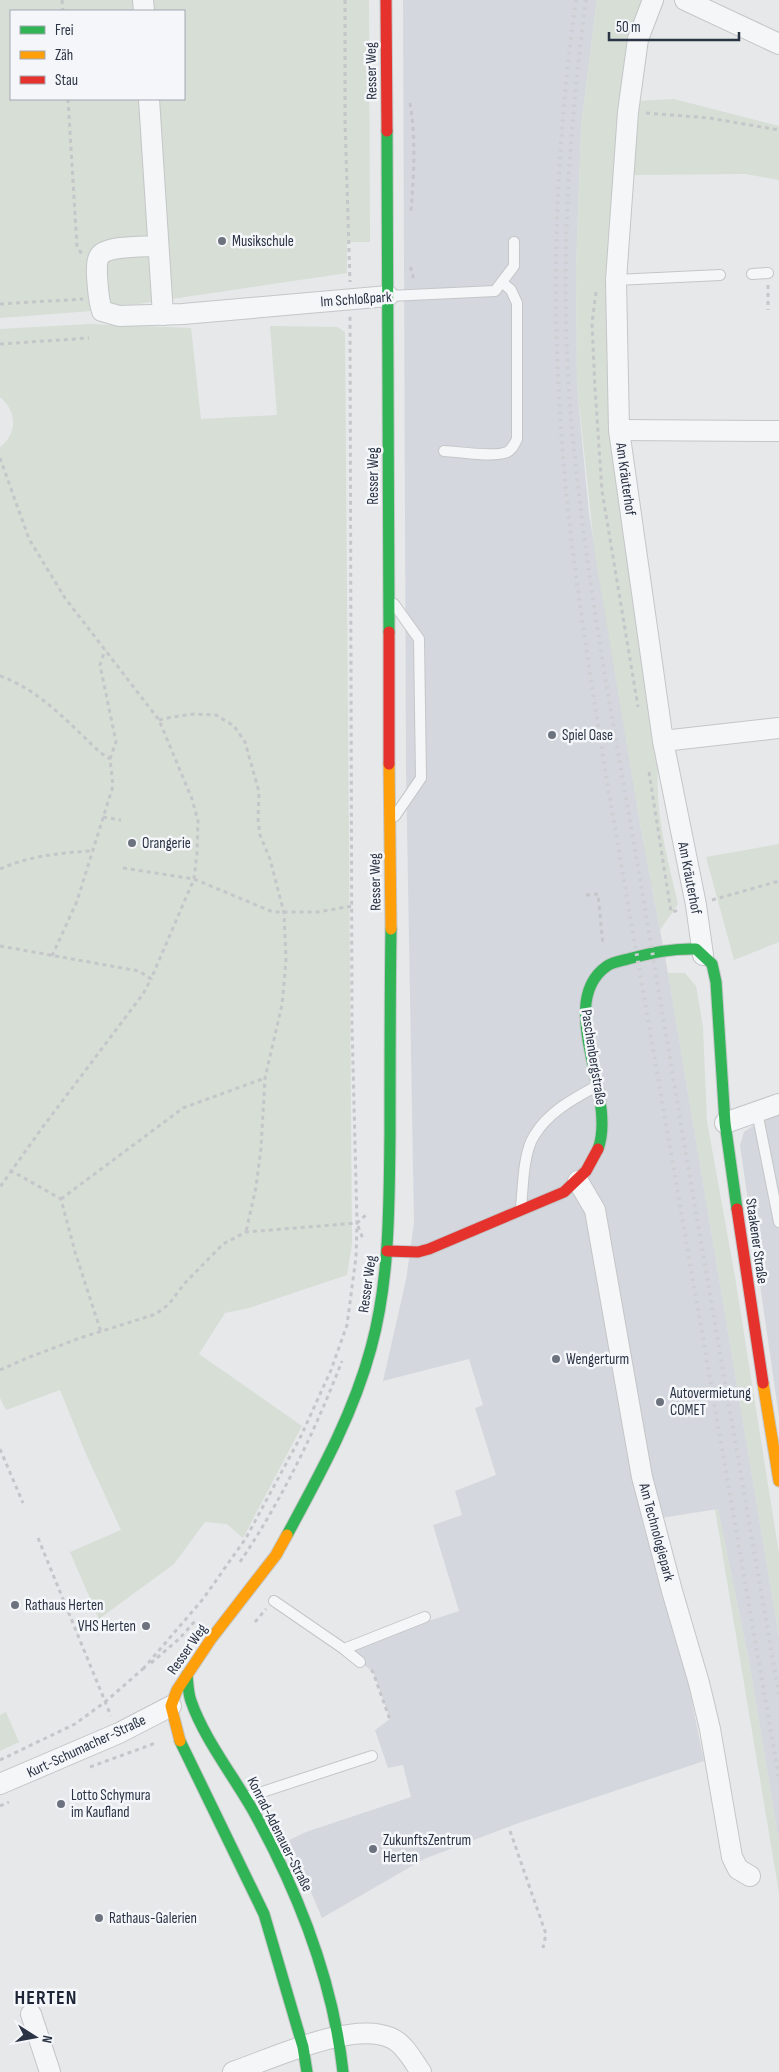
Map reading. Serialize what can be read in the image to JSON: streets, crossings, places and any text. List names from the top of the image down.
{
  "streets": {
    "main road": [
      "Resser Weg",
      "Paschenbergstraße",
      "Staakener Straße",
      "Konrad-Adenauer-Straße"
    ],
    "street": [
      "Im Schloßpark",
      "Am Kräuterhof",
      "Am Technologiepark",
      "Kurt-Schumacher-Straße"
    ]
  },
  "crossings": [
    ["Resser Weg", "Im Schloßpark"],
    ["Resser Weg", "Paschenbergstraße"],
    ["Resser Weg", "Kurt-Schumacher-Straße"],
    ["Resser Weg", "Konrad-Adenauer-Straße"],
    ["Paschenbergstraße", "Am Technologiepark"]
  ],
  "districts": ["HERTEN"],
  "places": [
    "Musikschule",
    "Spiel Oase",
    "Orangerie",
    "Wengerturm",
    "Autovermietung COMET",
    "Rathaus Herten",
    "VHS Herten",
    "Lotto Schymura im Kaufland",
    "ZukunftsZentrum Herten",
    "Rathaus-Galerien"
  ],
  "legend": ["Frei", "Zäh", "Stau"],
  "scale_bar": "50 m",
  "north": "right"
}
